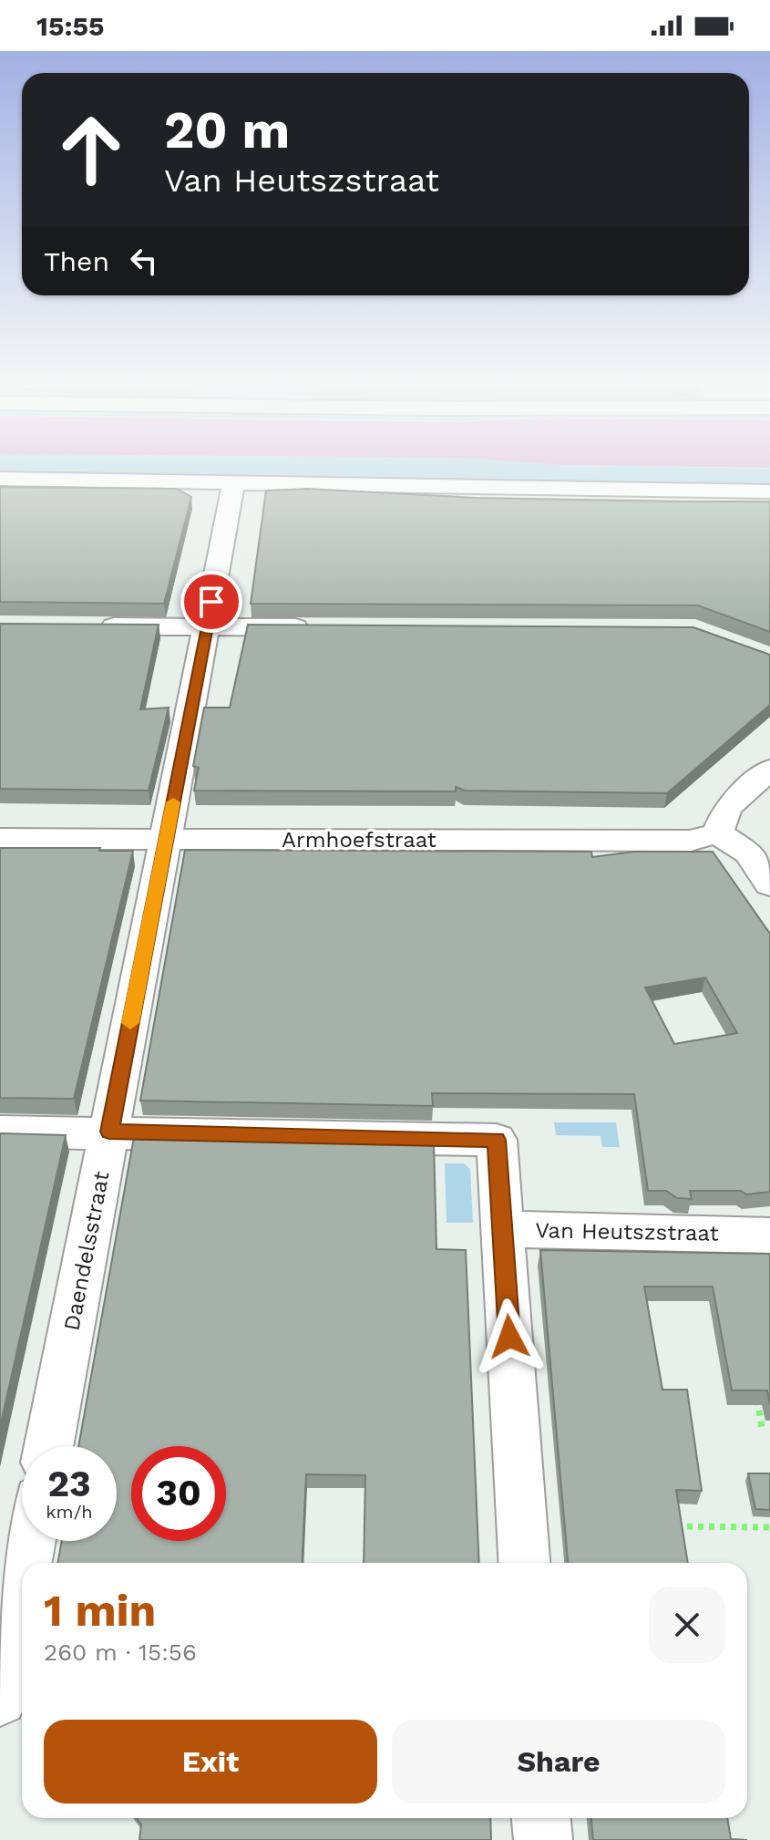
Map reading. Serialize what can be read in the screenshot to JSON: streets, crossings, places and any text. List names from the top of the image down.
{
  "streets": {
    "street": ["Armhoefstraat", "Van Heutszstraat", "Daendelsstraat"]
  },
  "crossings": [
    ["Armhoefstraat", "Daendelsstraat"]
  ],
  "page": {
    "status": "15:55",
    "turn": ["20 m", "Van Heutszstraat"],
    "then": "Then",
    "speed": "23 km/h",
    "limit": "30",
    "heading": ["1 min", "260 m · 15:56"],
    "buttons": ["Exit", "Share"]
  }
}
